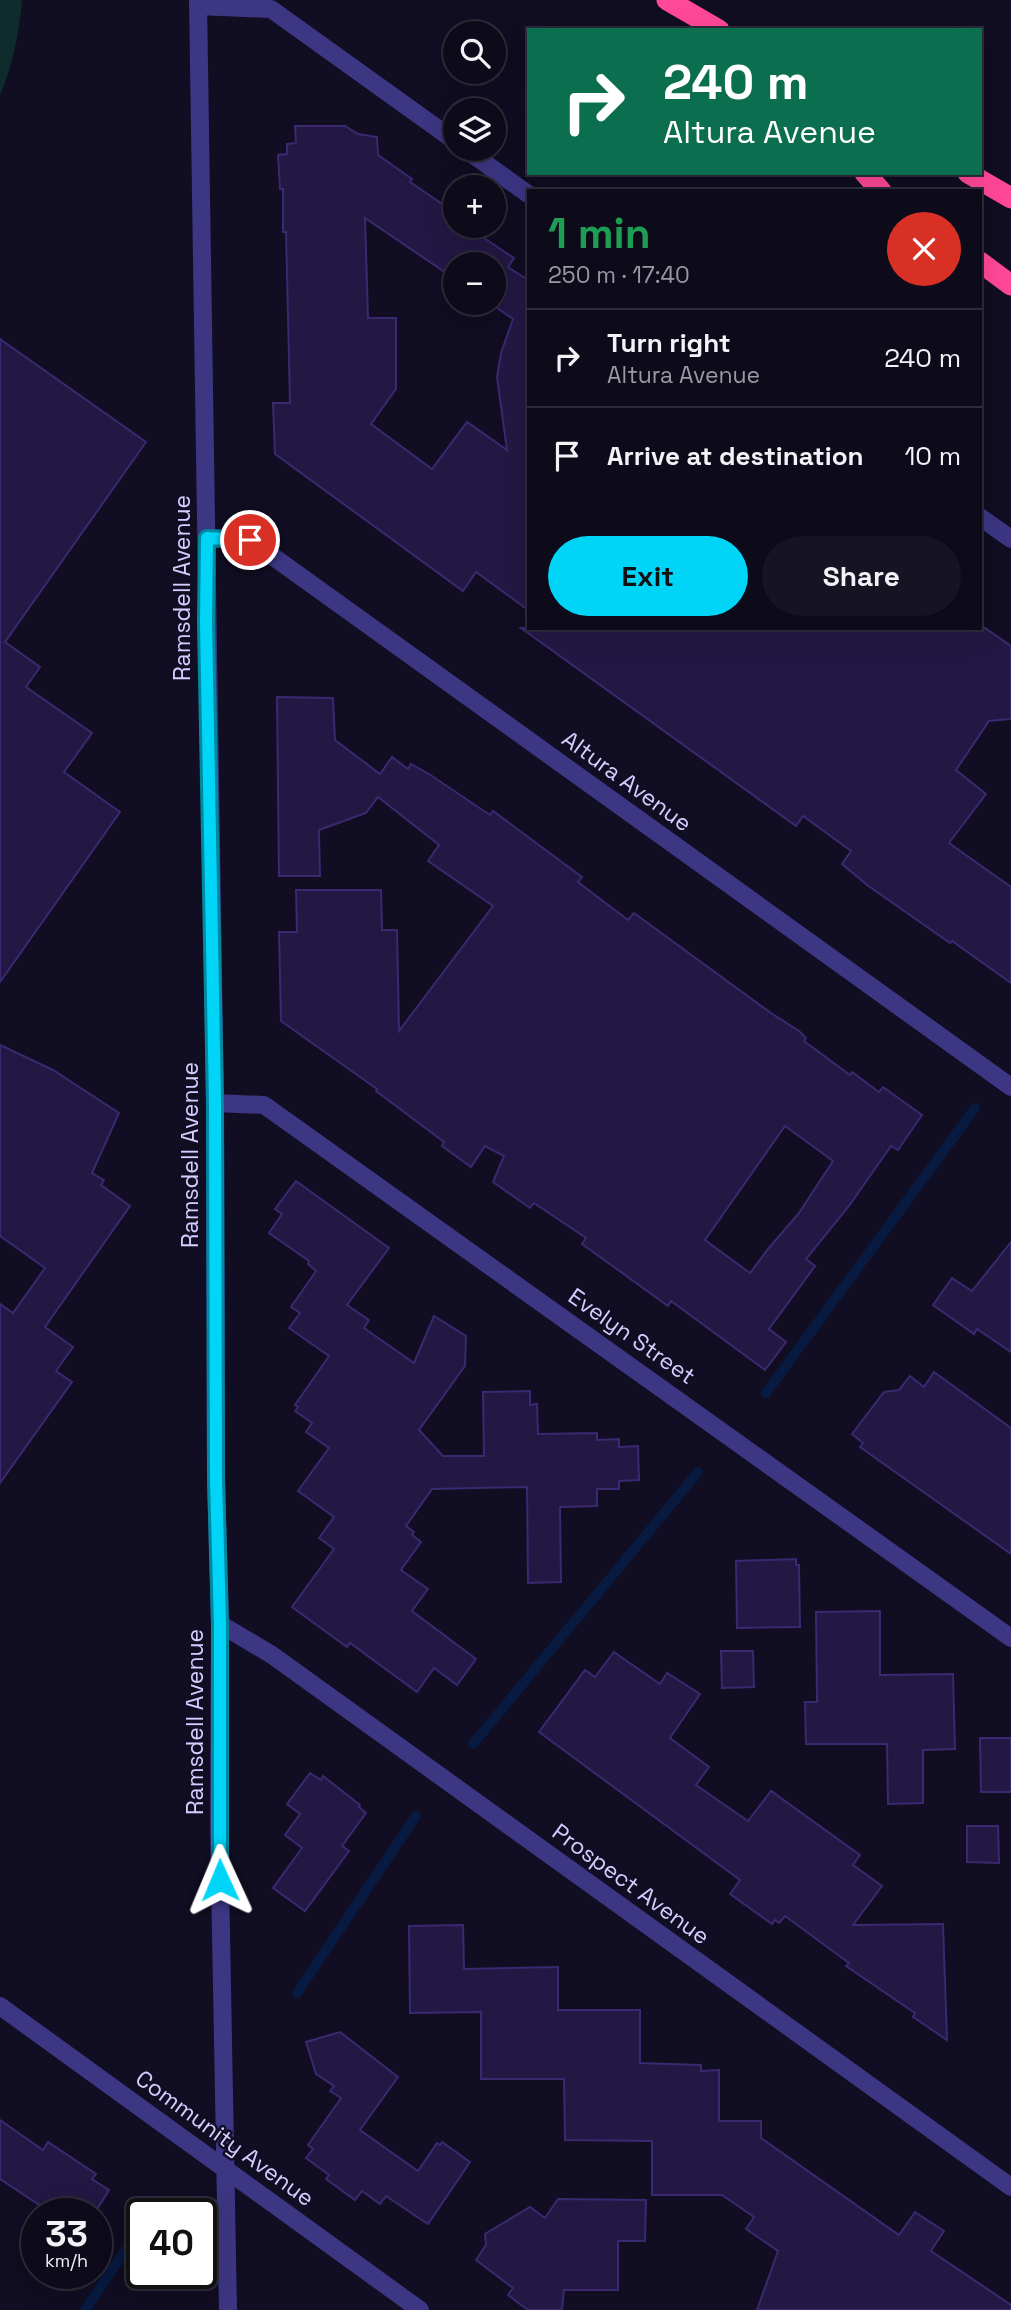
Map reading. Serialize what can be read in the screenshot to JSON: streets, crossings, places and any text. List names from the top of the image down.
{
  "streets": {
    "street": [
      "Ramsdell Avenue",
      "Altura Avenue",
      "Evelyn Street",
      "Prospect Avenue",
      "Community Avenue"
    ]
  },
  "crossings": [
    ["Ramsdell Avenue", "Altura Avenue"],
    ["Ramsdell Avenue", "Evelyn Street"],
    ["Ramsdell Avenue", "Prospect Avenue"],
    ["Ramsdell Avenue", "Community Avenue"]
  ],
  "page": {
    "map_buttons": ["+", "−"],
    "turn": ["240 m", "Altura Avenue"],
    "heading": ["1 min", "250 m · 17:40"],
    "list": [
      {
        "name": "Turn right",
        "note": "Altura Avenue",
        "value": "240 m"
      },
      {
        "name": "Arrive at destination",
        "value": "10 m"
      }
    ],
    "buttons": ["Exit", "Share"],
    "speed": "33 km/h",
    "limit": "40"
  }
}
